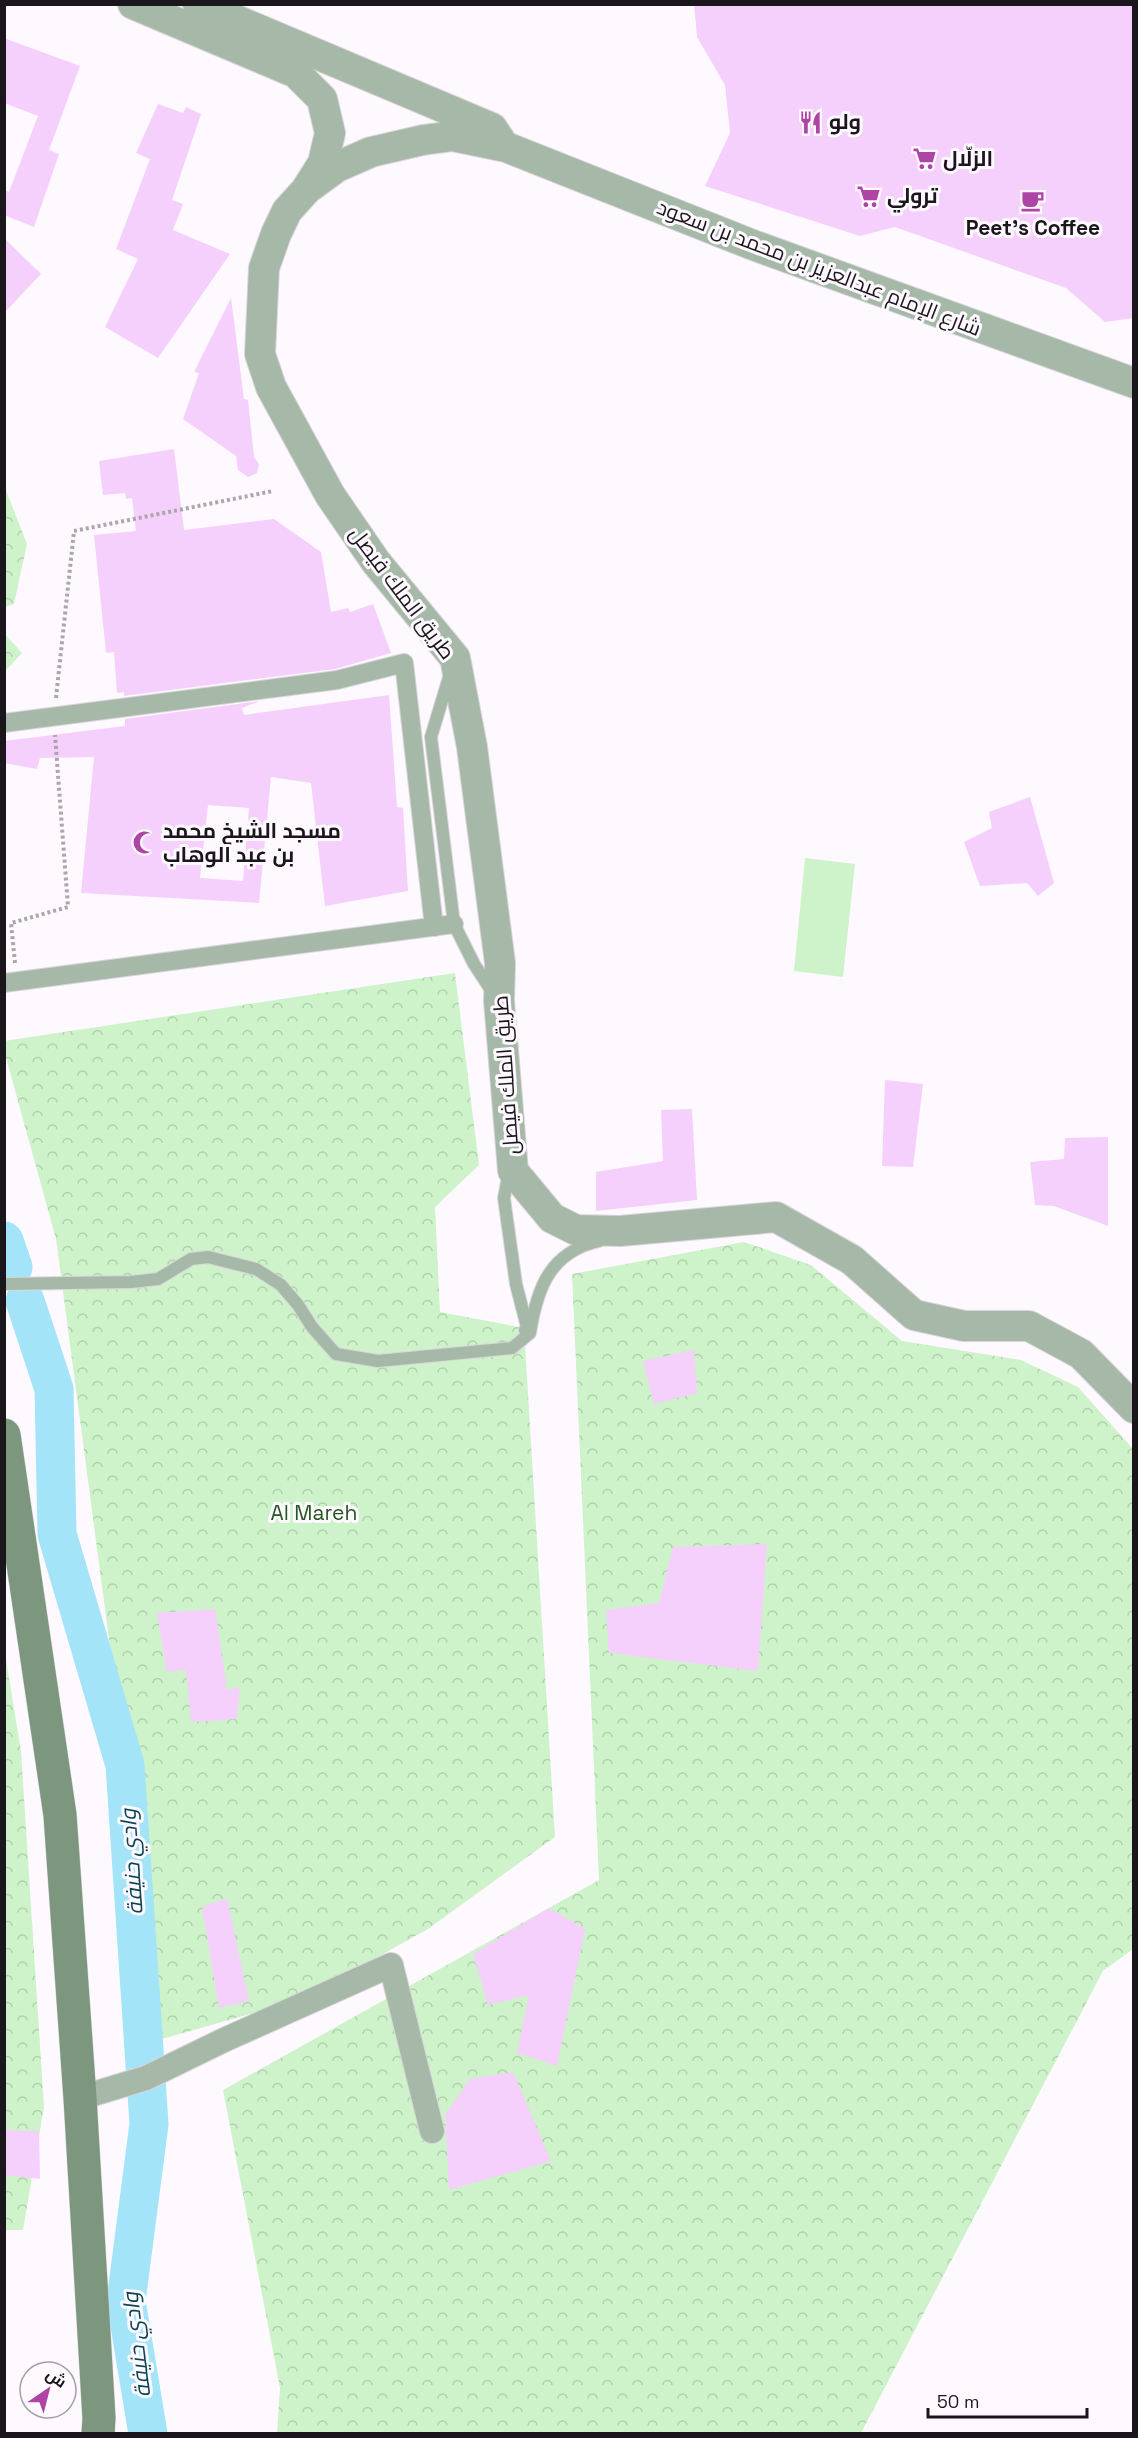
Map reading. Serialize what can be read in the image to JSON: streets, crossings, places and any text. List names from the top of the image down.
{
  "streets": {
    "street": ["شارع الإمام عبدالعزيز بن محمد بن سعود", "طريق الملك فيصل"]
  },
  "crossings": [
    ["شارع الإمام عبدالعزيز بن محمد بن سعود", "طريق الملك فيصل"]
  ],
  "water": ["وادي حنيفة"],
  "parks": ["Al Mareh"],
  "places": {
    "restaurant": ["ولو"],
    "supermarket": ["الزلّال", "ترولي"],
    "cafe": ["Peet's Coffee"],
    "mosque": ["مسجد الشيخ محمد بن عبد الوهاب"]
  },
  "scale_bar": "50 m",
  "north": "top right"
}
